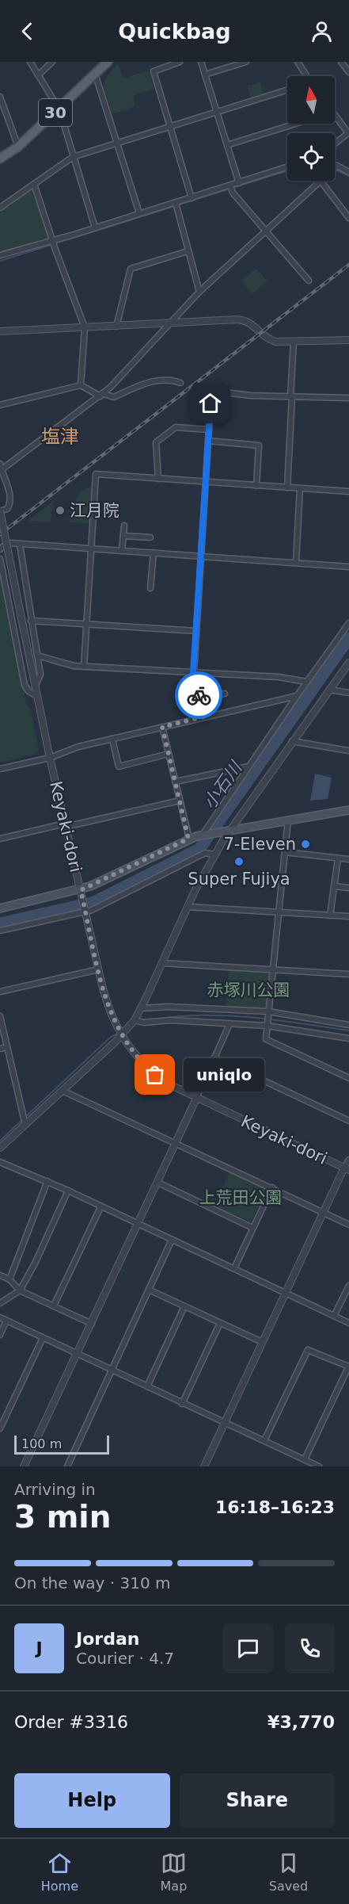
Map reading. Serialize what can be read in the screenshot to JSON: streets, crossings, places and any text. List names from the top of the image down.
{
  "streets": {
    "main road": ["30"],
    "street": ["Keyaki-dori"]
  },
  "districts": ["塩津"],
  "water": ["小石川"],
  "parks": ["赤塚川公園", "上荒田公園"],
  "places": [
    "江月院",
    "7-Eleven",
    "Super Fujiya",
    "uniqlo"
  ],
  "scale_bar": "100 m",
  "north": "top",
  "page": {
    "header": "Quickbag",
    "bubble": "uniqlo",
    "scale": "100 m",
    "heading": ["3 min", "Arriving in", "16:18–16:23"],
    "panel": [
      "Jordan",
      "Courier · 4.7",
      "Order #3316",
      "¥3,770"
    ],
    "bar": "On the way · 310 m",
    "round": "J",
    "buttons": ["Help", "Share"],
    "tabs": ["Home", "Map", "Saved"]
  }
}
